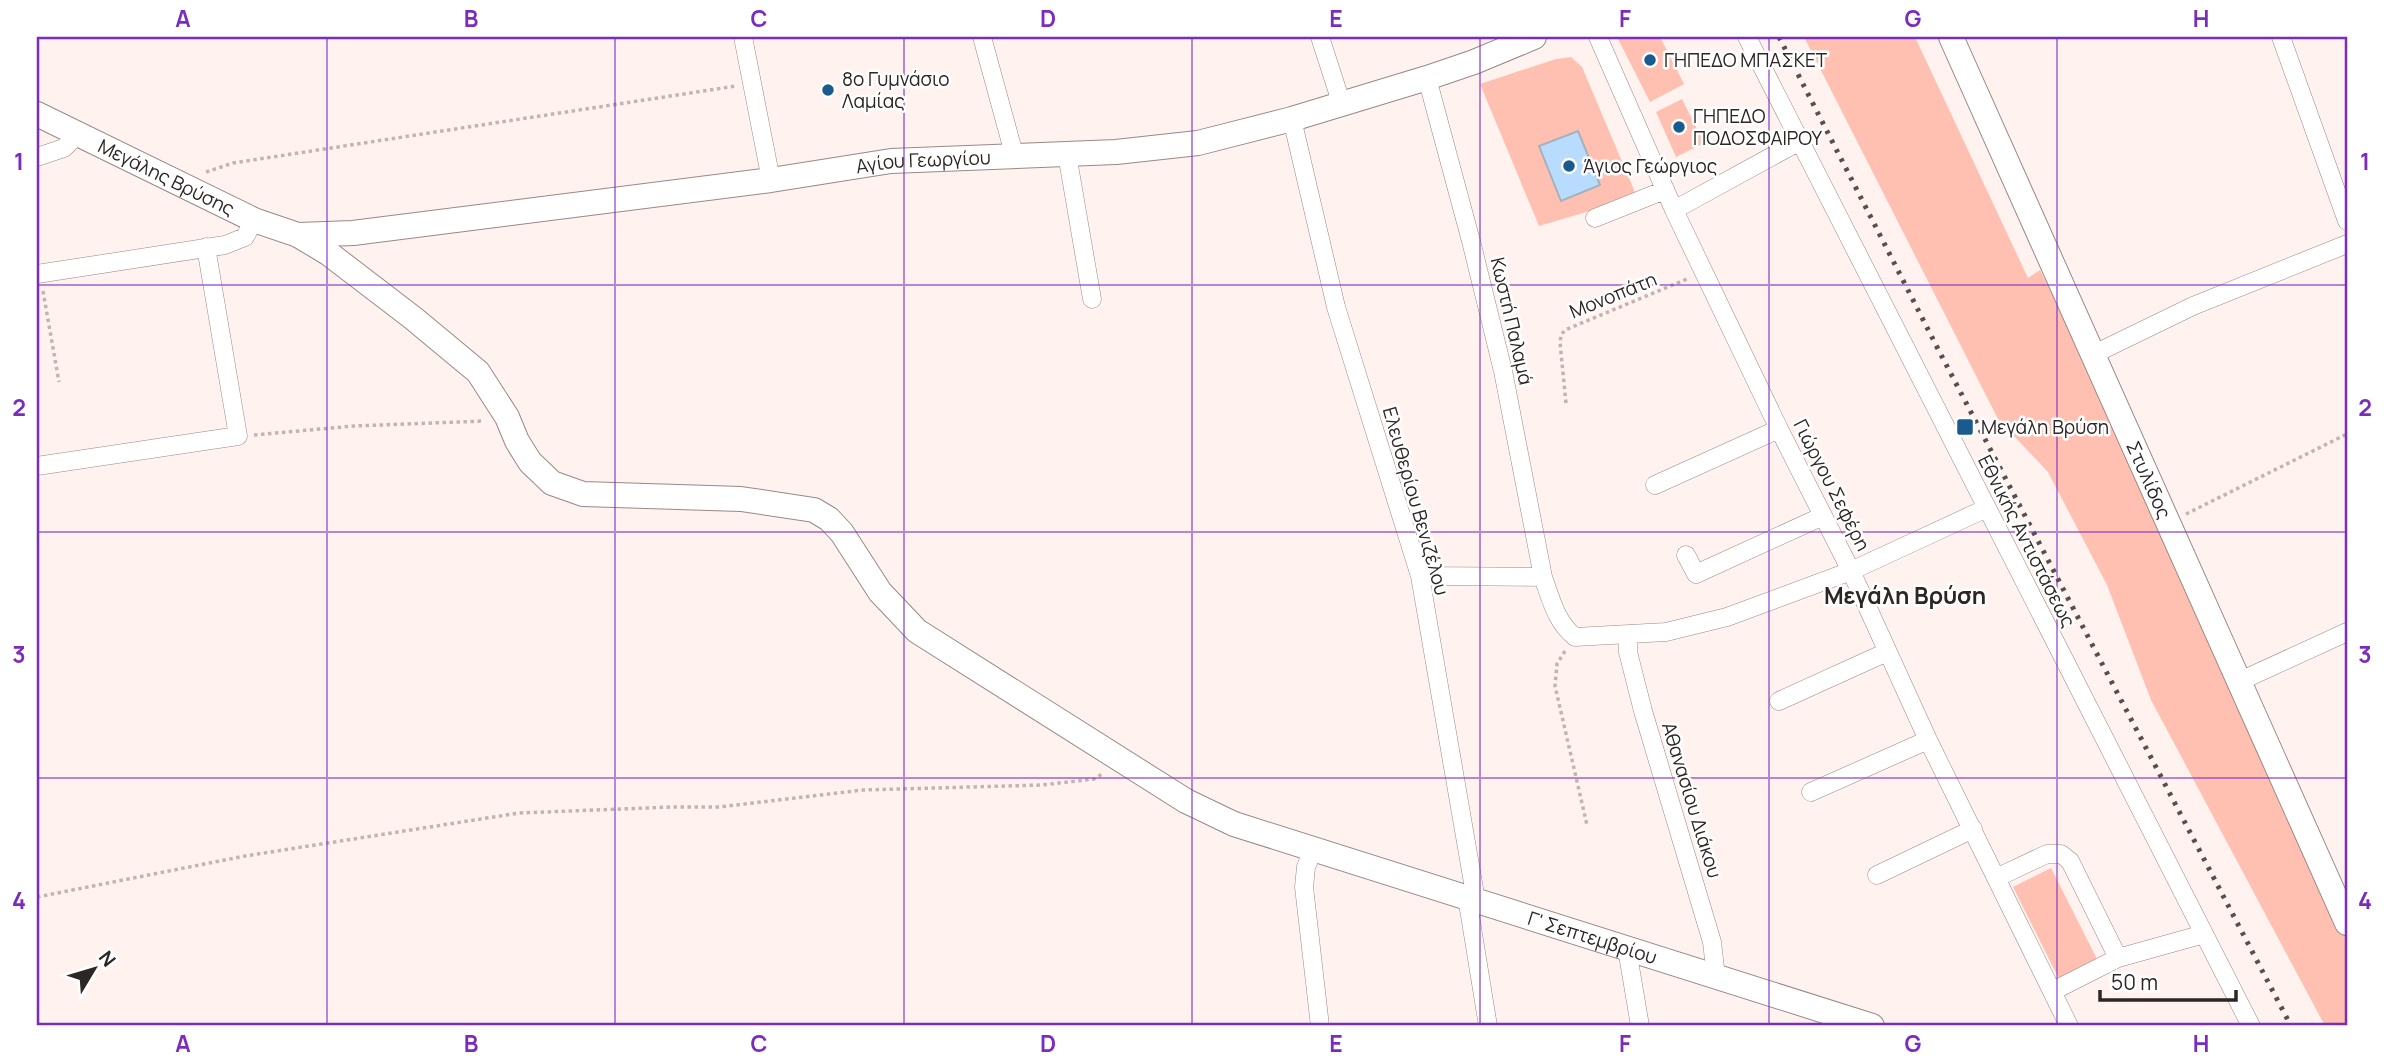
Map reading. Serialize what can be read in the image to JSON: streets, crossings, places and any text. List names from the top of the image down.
{
  "streets": {
    "street": [
      "Αγίου Γεωργίου",
      "Μεγάλης Βρύσης",
      "Κωστή Παλαμά",
      "Στυλίδος",
      "Γιώργου Σεφέρη",
      "Ελευθερίου Βενιζέλου",
      "Εθνικής Αντιστάσεως",
      "Αθανασίου Διάκου",
      "Γ' Σεπτεμβρίου"
    ],
    "path": ["Μονοπάτη"]
  },
  "crossings": [
    ["Αγίου Γεωργίου", "Μεγάλης Βρύσης"],
    ["Αγίου Γεωργίου", "Κωστή Παλαμά"],
    ["Αγίου Γεωργίου", "Ελευθερίου Βενιζέλου"],
    ["Αγίου Γεωργίου", "Γ' Σεπτεμβρίου"],
    ["Μεγάλης Βρύσης", "Γ' Σεπτεμβρίου"],
    ["Μονοπάτη", "Γιώργου Σεφέρη"],
    ["Ελευθερίου Βενιζέλου", "Γ' Σεπτεμβρίου"],
    ["Αθανασίου Διάκου", "Γ' Σεπτεμβρίου"]
  ],
  "districts": ["Μεγάλη Βρύση"],
  "places": {
    "other": [
      "ΓΗΠΕΔΟ ΜΠΑΣΚΕΤ",
      "8ο Γυμνάσιο Λαμίας",
      "ΓΗΠΕΔΟ ΠΟΔΟΣΦΑΙΡΟΥ",
      "Άγιος Γεώργιος"
    ],
    "transit": ["Μεγάλη Βρύση"]
  },
  "scale_bar": "50 m",
  "north": "top right",
  "grid": {
    "columns": [
      "A",
      "B",
      "C",
      "D",
      "E",
      "F",
      "G",
      "H"
    ],
    "rows": [
      "1",
      "2",
      "3",
      "4"
    ]
  }
}
